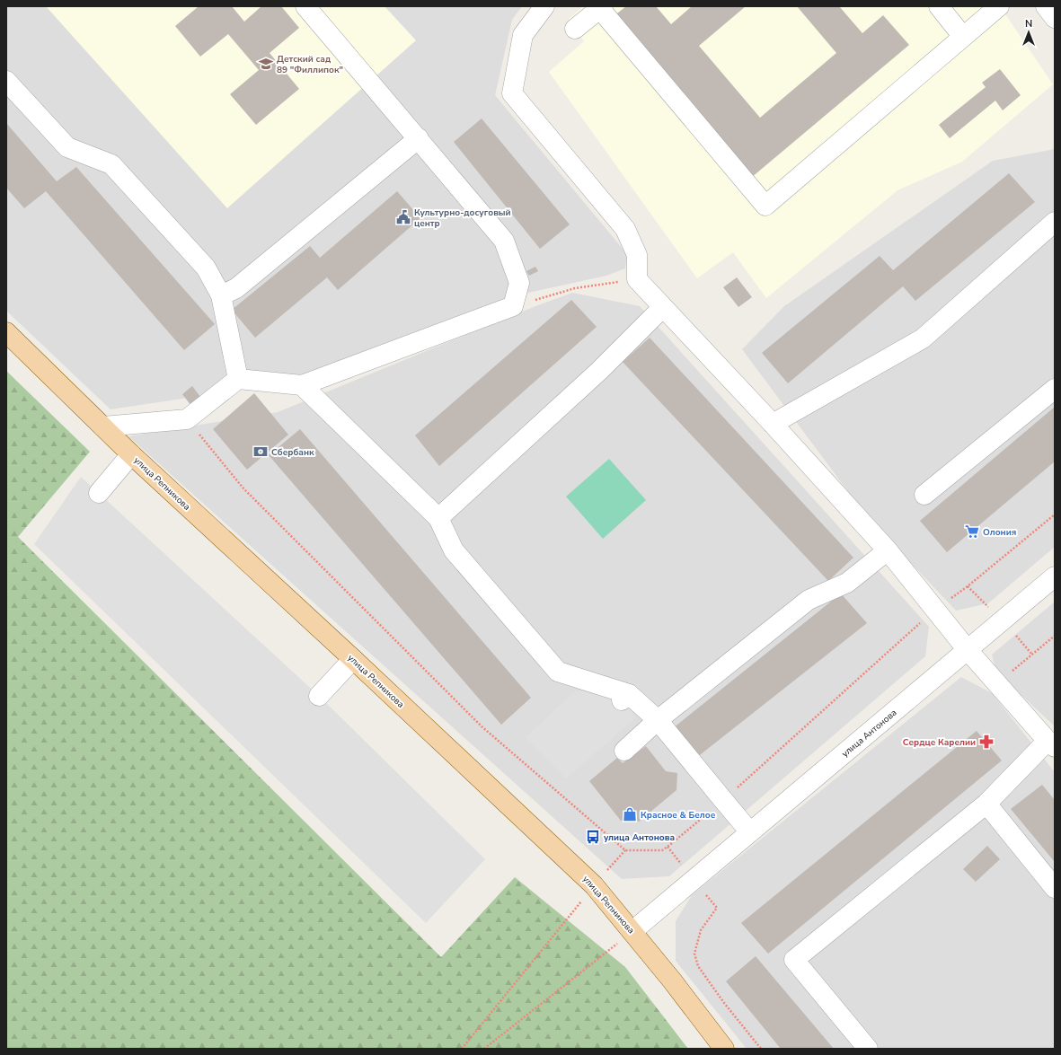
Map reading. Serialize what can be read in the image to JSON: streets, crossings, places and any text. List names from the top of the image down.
{
  "streets": {
    "main road": ["улица Репникова"],
    "street": ["улица Антонова"]
  },
  "crossings": [
    ["улица Репникова", "улица Антонова"]
  ],
  "places": {
    "school or university": ["Детский сад 89 \"Филлипок\""],
    "public building": ["Культурно-досуговый центр"],
    "bank": ["Сбербанк"],
    "supermarket": ["Олония"],
    "pharmacy": ["Сердце Карелии"],
    "shop": ["Красное & Белое"],
    "bus stop": ["улица Антонова"]
  },
  "north": "top"
}
